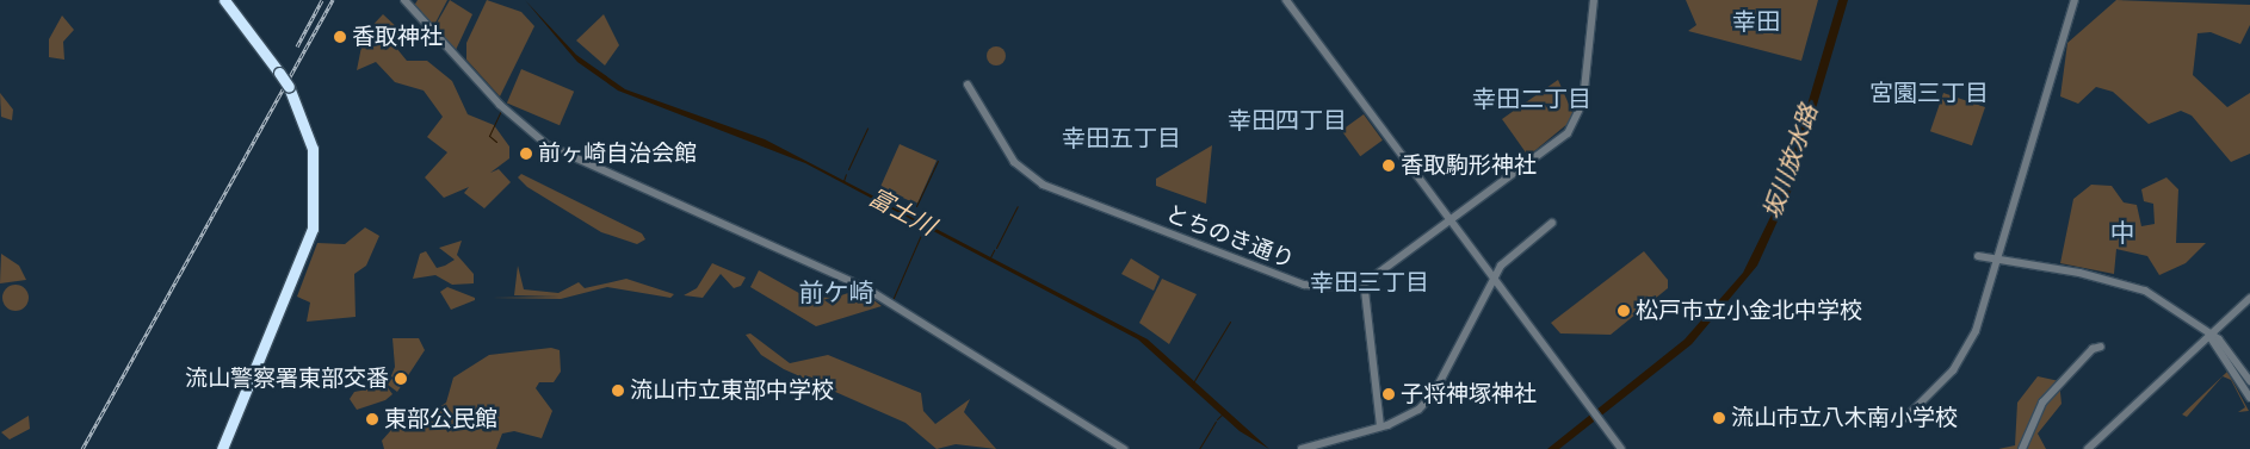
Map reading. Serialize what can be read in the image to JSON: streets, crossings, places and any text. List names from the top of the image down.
{
  "streets": {
    "street": ["とちのき通り"]
  },
  "districts": [
    "幸田",
    "宮園三丁目",
    "幸田二丁目",
    "幸田四丁目",
    "幸田五丁目",
    "中",
    "幸田三丁目",
    "前ケ崎"
  ],
  "water": ["坂川放水路", "富士川"],
  "places": [
    "香取神社",
    "前ヶ崎自治会館",
    "香取駒形神社",
    "松戸市立小金北中学校",
    "流山警察署東部交番",
    "流山市立東部中学校",
    "子将神塚神社",
    "流山市立八木南小学校",
    "東部公民館"
  ]
}
